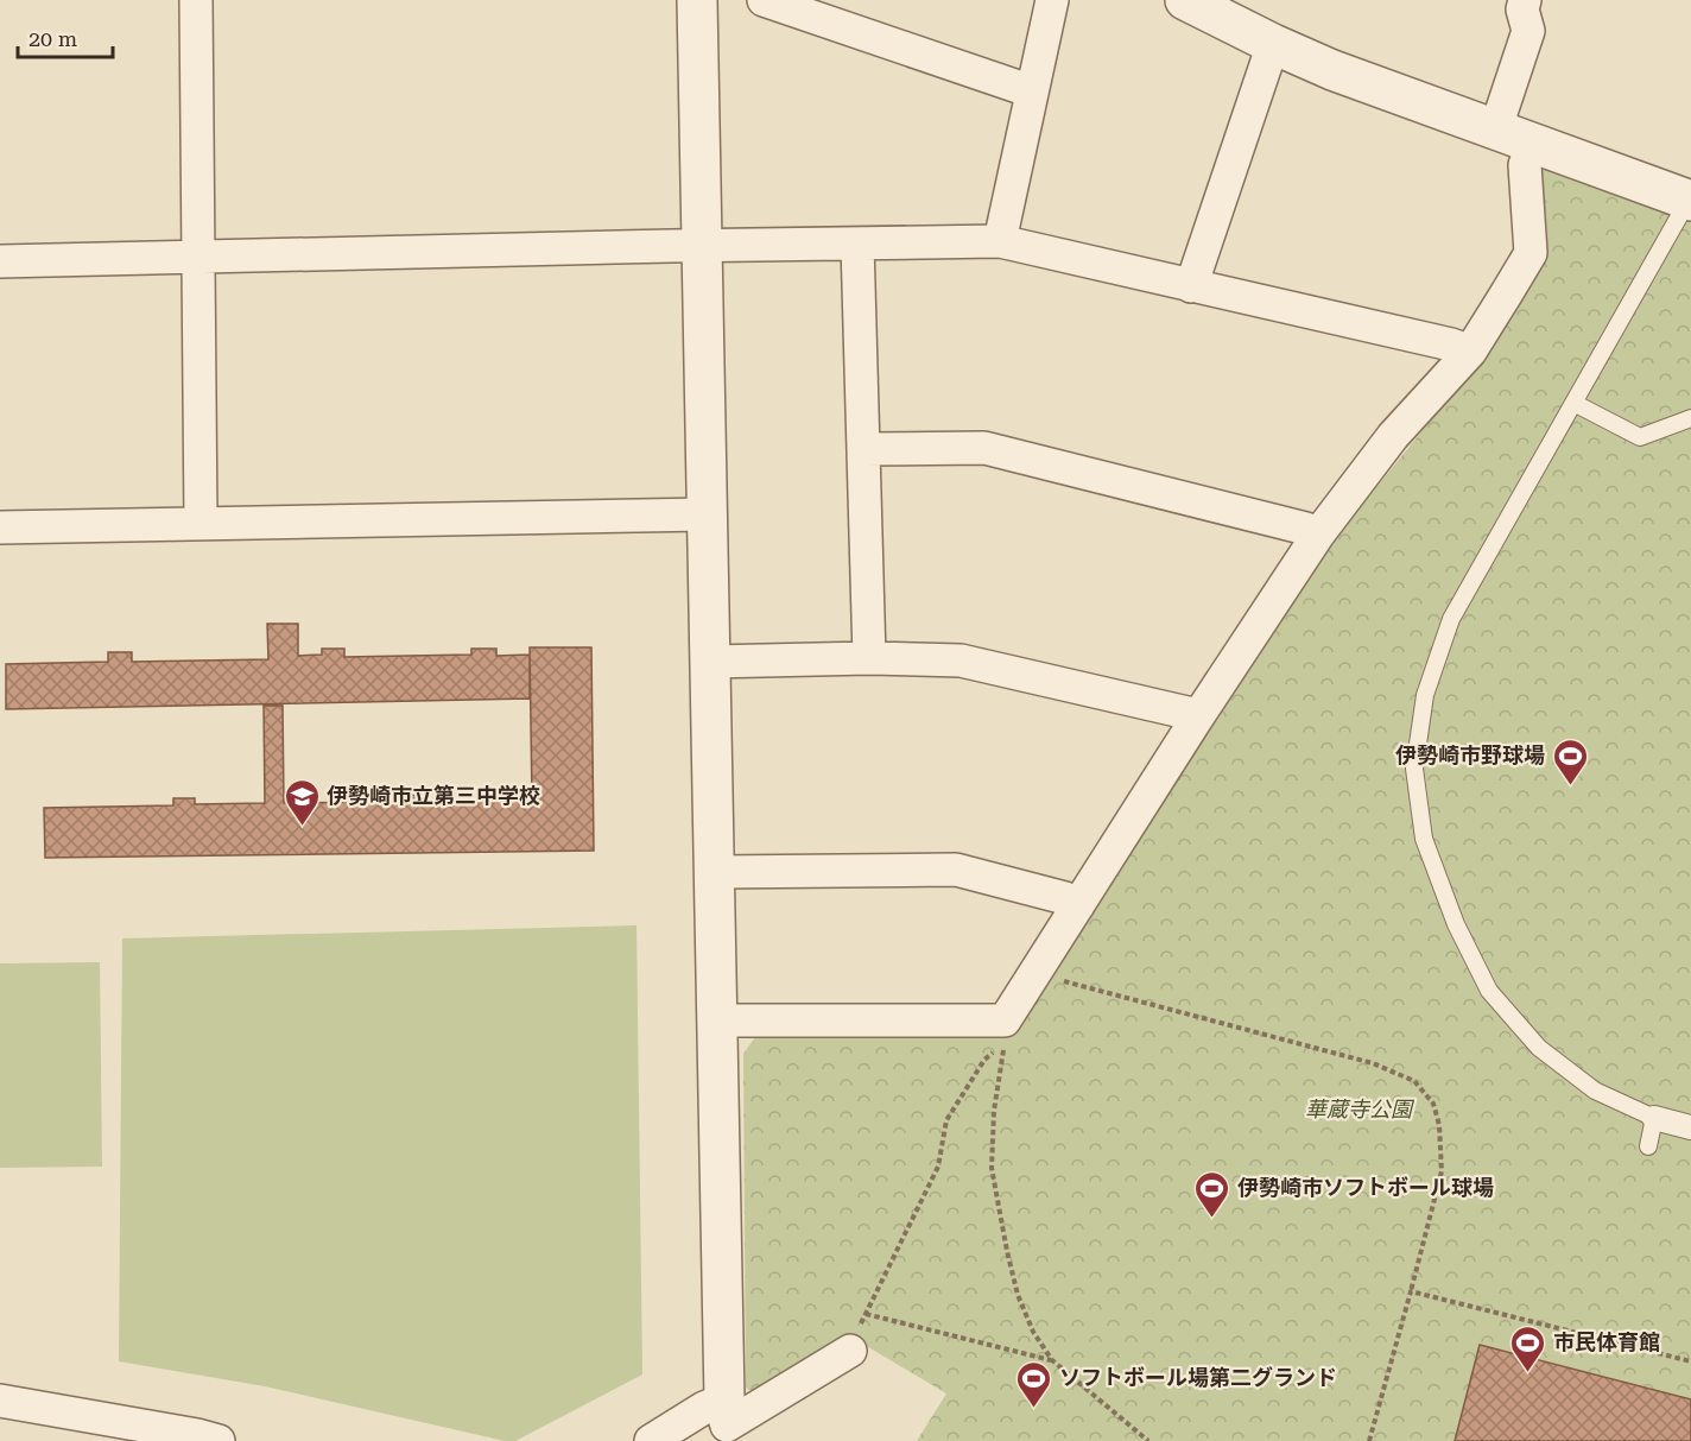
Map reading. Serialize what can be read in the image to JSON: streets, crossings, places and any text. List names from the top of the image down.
{
  "parks": ["華蔵寺公園"],
  "places": {
    "sports": [
      "伊勢崎市野球場",
      "伊勢崎市ソフトボール球場",
      "市民体育館",
      "ソフトボール場第二グランド"
    ],
    "school or university": ["伊勢崎市立第三中学校"]
  },
  "scale_bar": "20 m"
}
